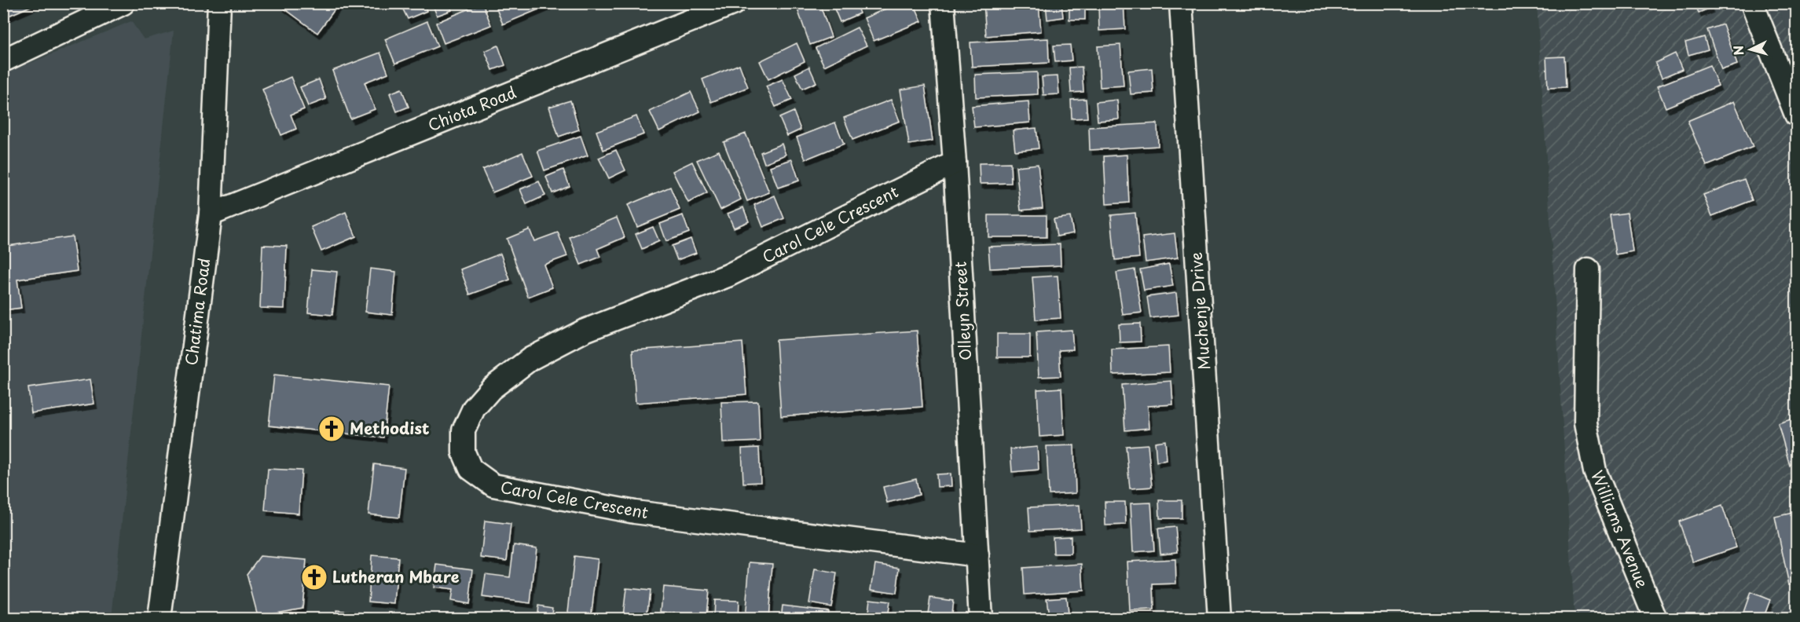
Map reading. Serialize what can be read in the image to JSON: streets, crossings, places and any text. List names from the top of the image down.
{
  "streets": {
    "street": [
      "Chiota Road",
      "Carol Cele Crescent",
      "Olleyn Street",
      "Muchenje Drive",
      "Chatima Road",
      "Williams Avenue"
    ]
  },
  "crossings": [
    ["Chiota Road", "Chatima Road"],
    ["Carol Cele Crescent", "Olleyn Street"]
  ],
  "places": {
    "church": ["Methodist", "Lutheran Mbare"]
  },
  "north": "left"
}
